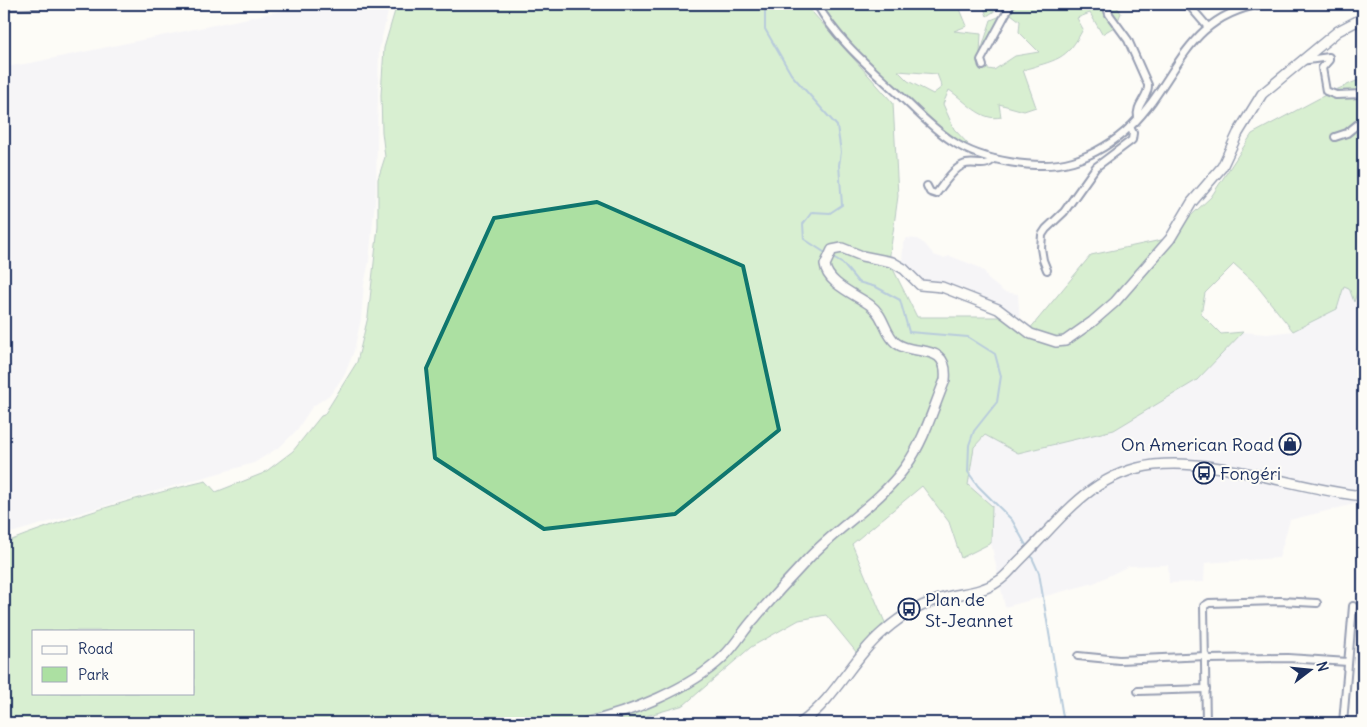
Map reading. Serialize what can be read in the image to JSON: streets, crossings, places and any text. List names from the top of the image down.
{
  "places": {
    "shop": ["On American Road"],
    "bus stop": ["Fongéri", "Plan de St-Jeannet"]
  },
  "legend": ["Road", "Park"],
  "north": "right"
}
